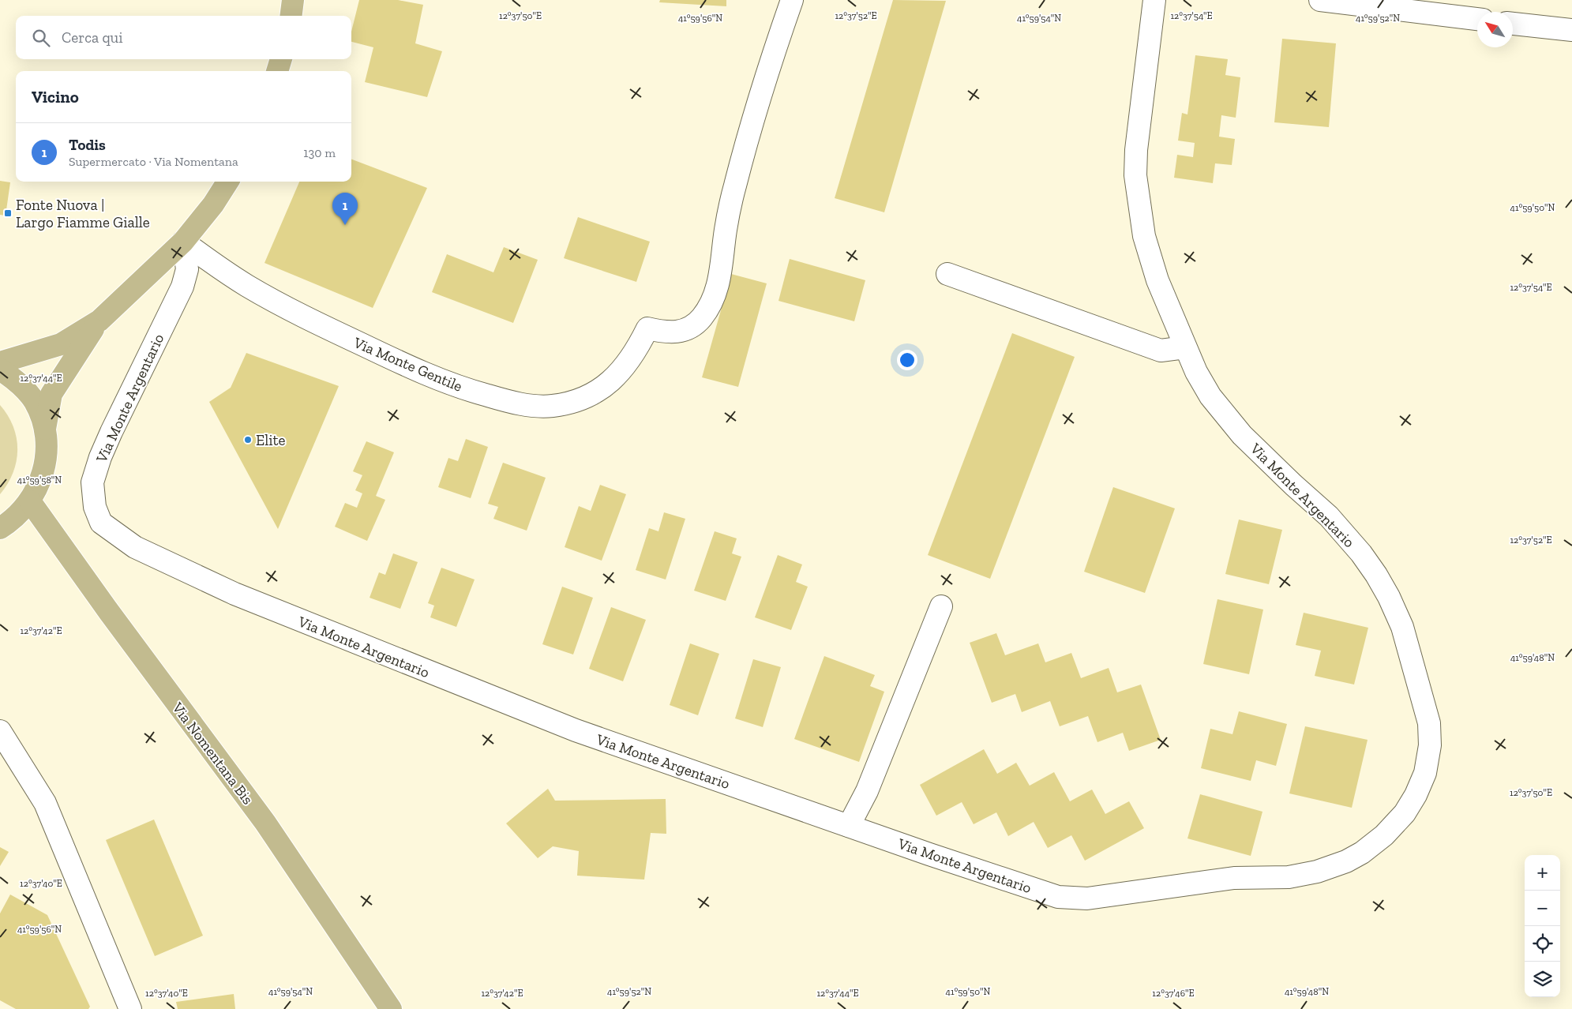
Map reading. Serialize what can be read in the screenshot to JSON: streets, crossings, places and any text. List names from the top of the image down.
{
  "streets": {
    "main road": ["Via Nomentana Bis"],
    "street": ["Via Monte Gentile", "Via Monte Argentario"]
  },
  "crossings": [
    ["Via Monte Gentile", "Via Monte Argentario"]
  ],
  "places": {
    "transit": ["Fonte Nuova | Largo Fiamme Gialle"],
    "other": ["Elite"]
  },
  "north": "top left",
  "page": {
    "search": "Cerca qui",
    "heading": "Vicino",
    "list": [
      {
        "mark": "1",
        "name": "Todis",
        "note": "Supermercato · Via Nomentana",
        "value": "130 m"
      }
    ],
    "pins": "1",
    "map_buttons": ["+", "−"]
  },
  "coordinates": [
    "12°37'50\"E",
    "12°37'52\"E",
    "12°37'54\"E",
    "41°59'56\"N",
    "41°59'54\"N",
    "41°59'52\"N",
    "41°59'50\"N",
    "12°37'44\"E",
    "41°59'58\"N",
    "12°37'42\"E",
    "41°59'48\"N",
    "12°37'40\"E",
    "12°37'46\"E"
  ]
}
